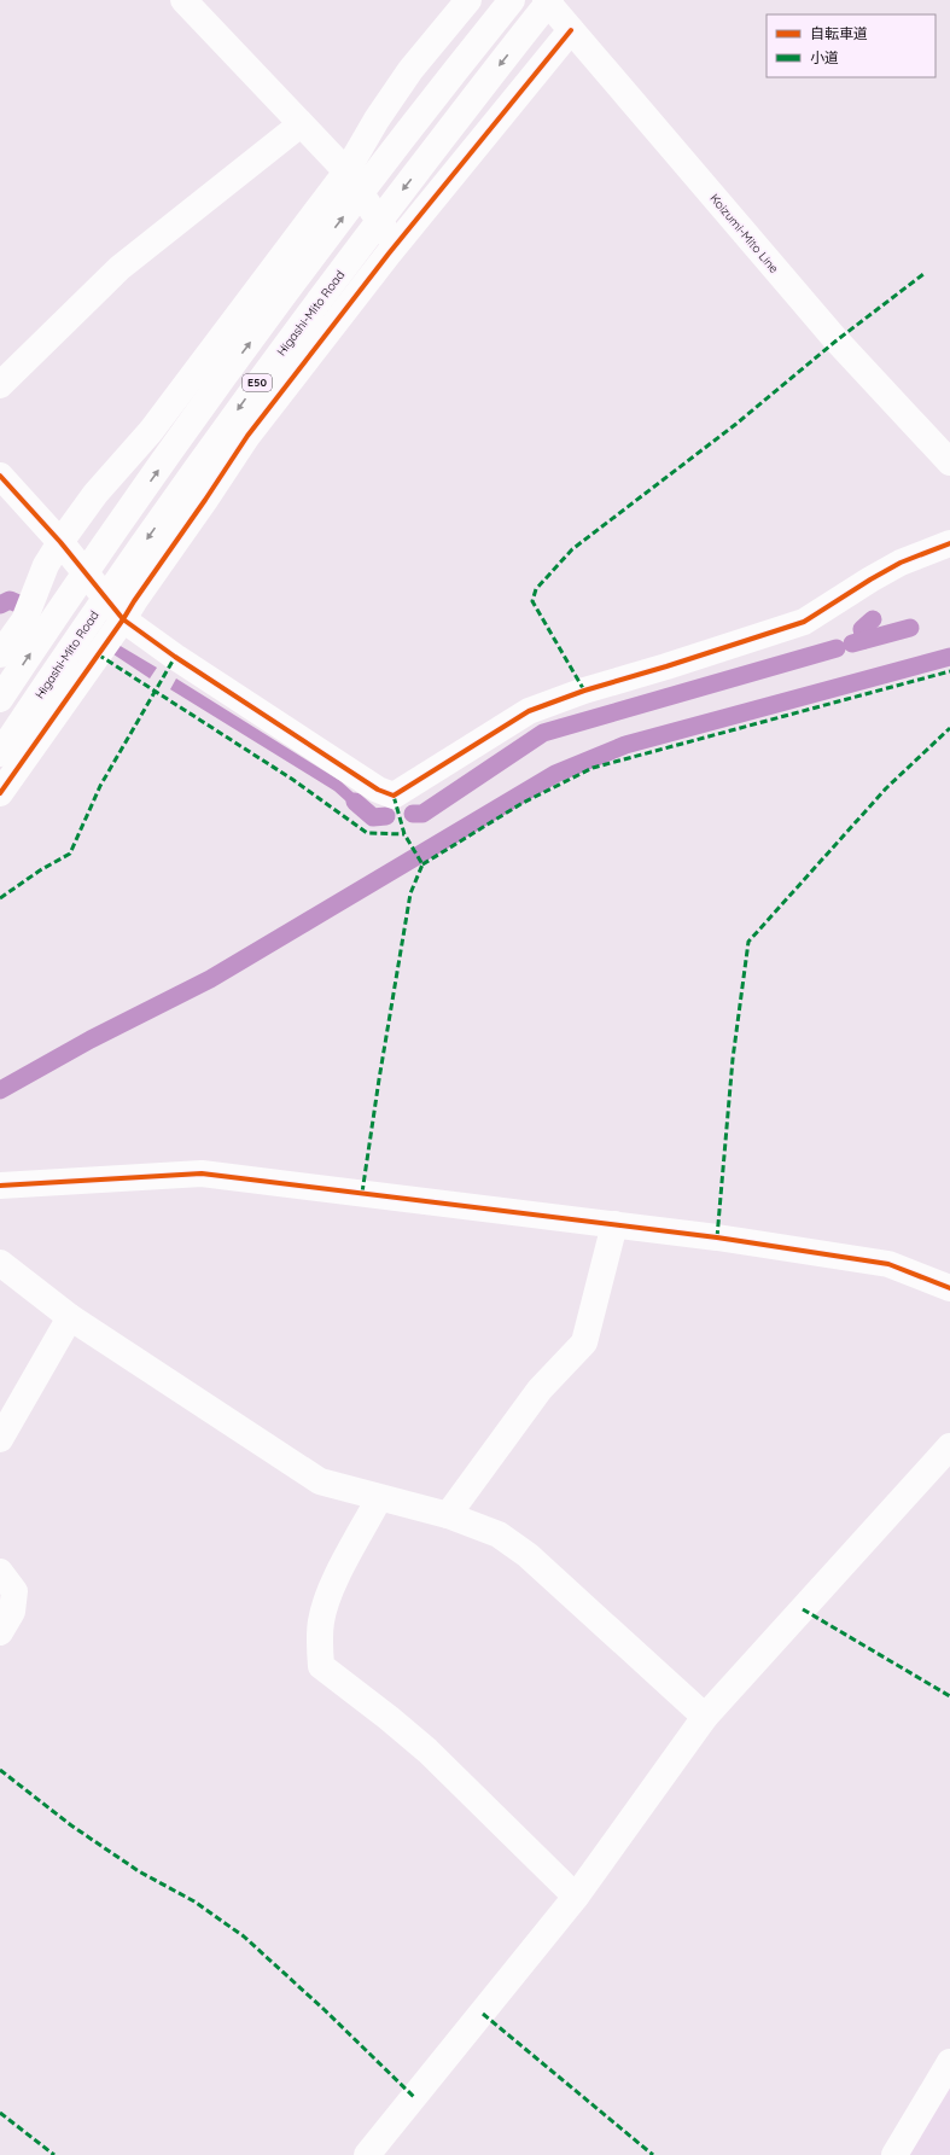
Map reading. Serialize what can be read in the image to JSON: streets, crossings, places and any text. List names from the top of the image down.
{
  "streets": {
    "main road": ["Koizumi-Mito Line", "Higashi-Mito Road", "E50"]
  },
  "legend": ["自転車道", "小道"]
}
